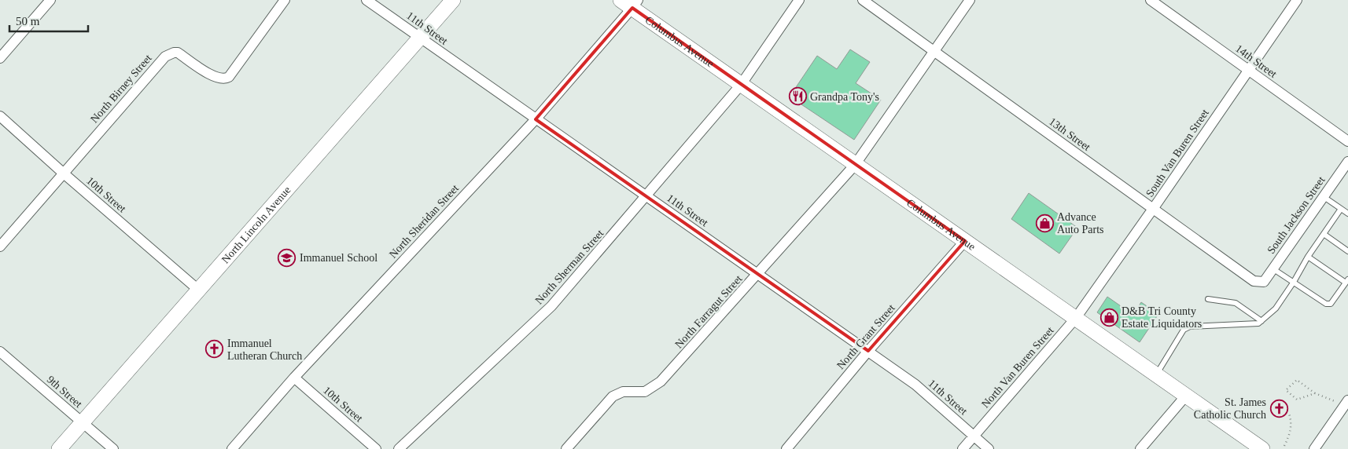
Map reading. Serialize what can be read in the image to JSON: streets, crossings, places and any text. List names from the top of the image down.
{
  "streets": {
    "street": [
      "11th Street",
      "Columbus Avenue",
      "14th Street",
      "North Birney Street",
      "13th Street",
      "South Van Buren Street",
      "10th Street",
      "South Jackson Street",
      "North Sheridan Street",
      "North Lincoln Avenue",
      "North Sherman Street",
      "North Farragut Street",
      "North Grant Street",
      "North Van Buren Street",
      "9th Street"
    ]
  },
  "crossings": [
    ["11th Street", "North Sheridan Street"],
    ["11th Street", "North Lincoln Avenue"],
    ["11th Street", "North Sherman Street"],
    ["11th Street", "North Farragut Street"],
    ["11th Street", "North Grant Street"],
    ["11th Street", "North Van Buren Street"],
    ["Columbus Avenue", "South Van Buren Street"],
    ["Columbus Avenue", "North Sheridan Street"],
    ["Columbus Avenue", "North Sherman Street"],
    ["Columbus Avenue", "North Farragut Street"],
    ["Columbus Avenue", "North Grant Street"],
    ["Columbus Avenue", "North Van Buren Street"],
    ["14th Street", "South Van Buren Street"],
    ["North Birney Street", "10th Street"],
    ["13th Street", "South Van Buren Street"],
    ["13th Street", "South Jackson Street"],
    ["13th Street", "North Farragut Street"],
    ["South Van Buren Street", "North Van Buren Street"],
    ["10th Street", "North Sheridan Street"],
    ["10th Street", "North Lincoln Avenue"],
    ["North Lincoln Avenue", "9th Street"]
  ],
  "places": {
    "restaurant": ["Grandpa Tony's"],
    "shop": ["Advance Auto Parts", "D&B Tri County Estate Liquidators"],
    "school or university": ["Immanuel School"],
    "church": ["Immanuel Lutheran Church", "St. James Catholic Church"]
  },
  "scale_bar": "50 m"
}
